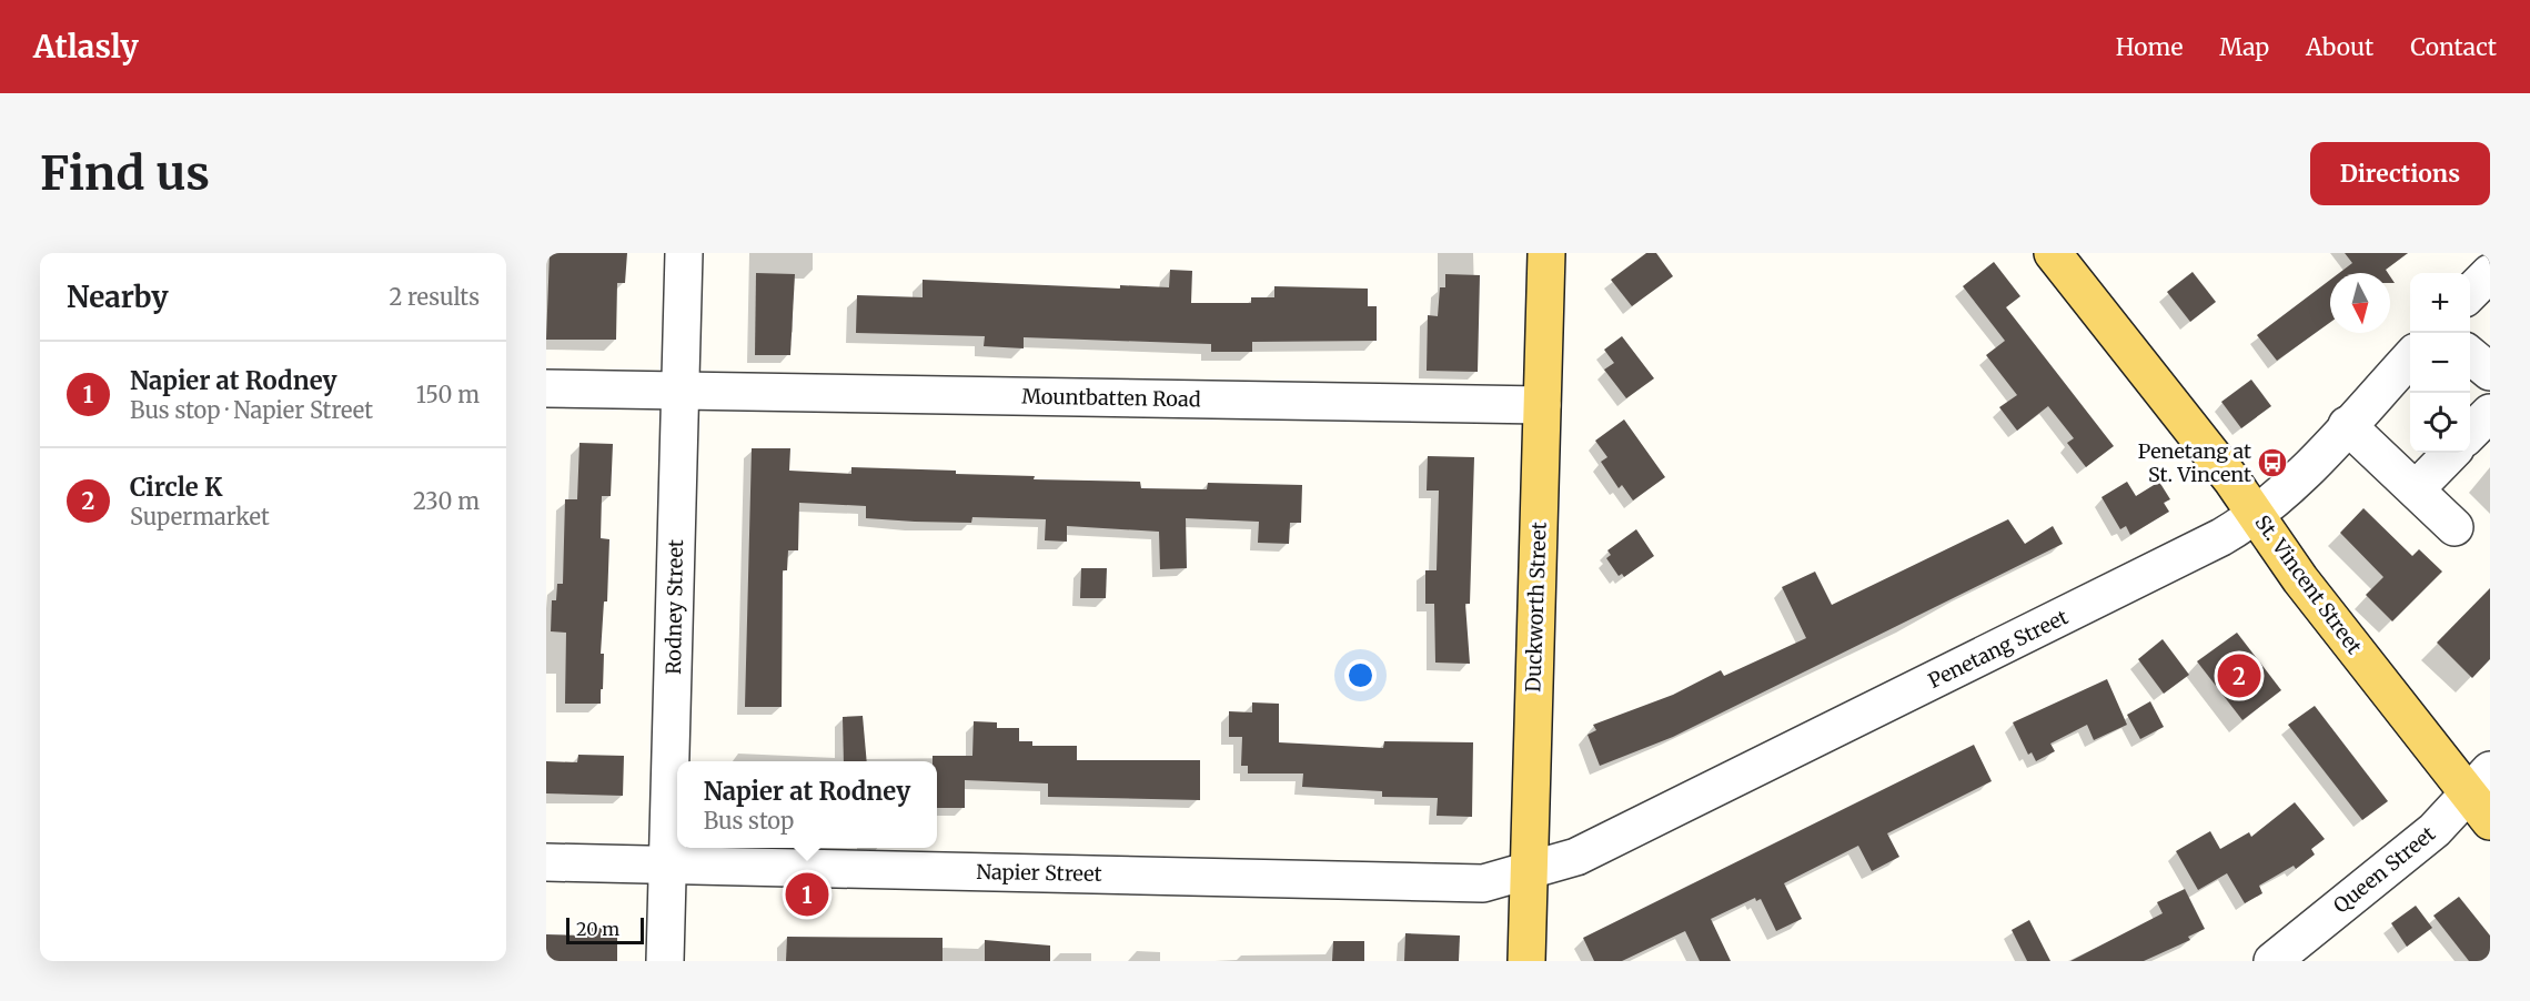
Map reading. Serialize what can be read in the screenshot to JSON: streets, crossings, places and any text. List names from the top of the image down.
{
  "streets": {
    "main road": ["St. Vincent Street", "Duckworth Street"],
    "street": [
      "Mountbatten Road",
      "Rodney Street",
      "Penetang Street",
      "Queen Street",
      "Napier Street"
    ]
  },
  "crossings": [
    ["Mountbatten Road", "Rodney Street"],
    ["Mountbatten Road", "Duckworth Street"],
    ["St. Vincent Street", "Penetang Street"],
    ["St. Vincent Street", "Queen Street"],
    ["Rodney Street", "Napier Street"],
    ["Duckworth Street", "Penetang Street"],
    ["Duckworth Street", "Napier Street"],
    ["Penetang Street", "Napier Street"]
  ],
  "places": {
    "bus stop": ["Penetang at St. Vincent"]
  },
  "scale_bar": "20 m",
  "north": "bottom",
  "page": {
    "header": "Atlasly",
    "nav": [
      "Home",
      "Map",
      "About",
      "Contact"
    ],
    "buttons": "Directions",
    "title": "Find us",
    "heading": ["Nearby", "2 results"],
    "map_buttons": ["+", "−"],
    "list": [
      {
        "mark": "1",
        "name": "Napier at Rodney",
        "note": "Bus stop · Napier Street",
        "value": "150 m"
      },
      {
        "mark": "2",
        "name": "Circle K",
        "note": "Supermarket",
        "value": "230 m"
      }
    ],
    "pins": ["2", "1"],
    "popup": ["Napier at Rodney", "Bus stop"],
    "scale": "20 m"
  }
}
